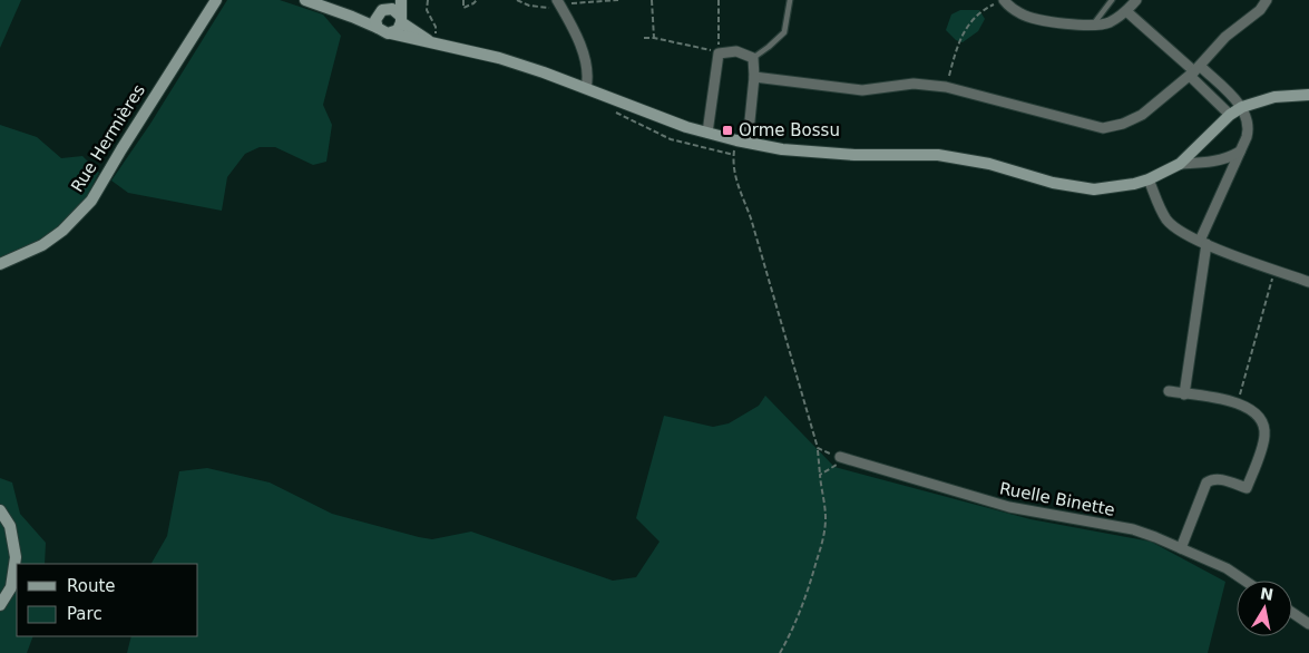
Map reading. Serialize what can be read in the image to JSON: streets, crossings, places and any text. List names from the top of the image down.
{
  "streets": {
    "main road": ["Rue Hermières"],
    "street": ["Ruelle Binette"]
  },
  "places": {
    "transit": ["Orme Bossu"]
  },
  "legend": ["Route", "Parc"],
  "north": "top"
}
